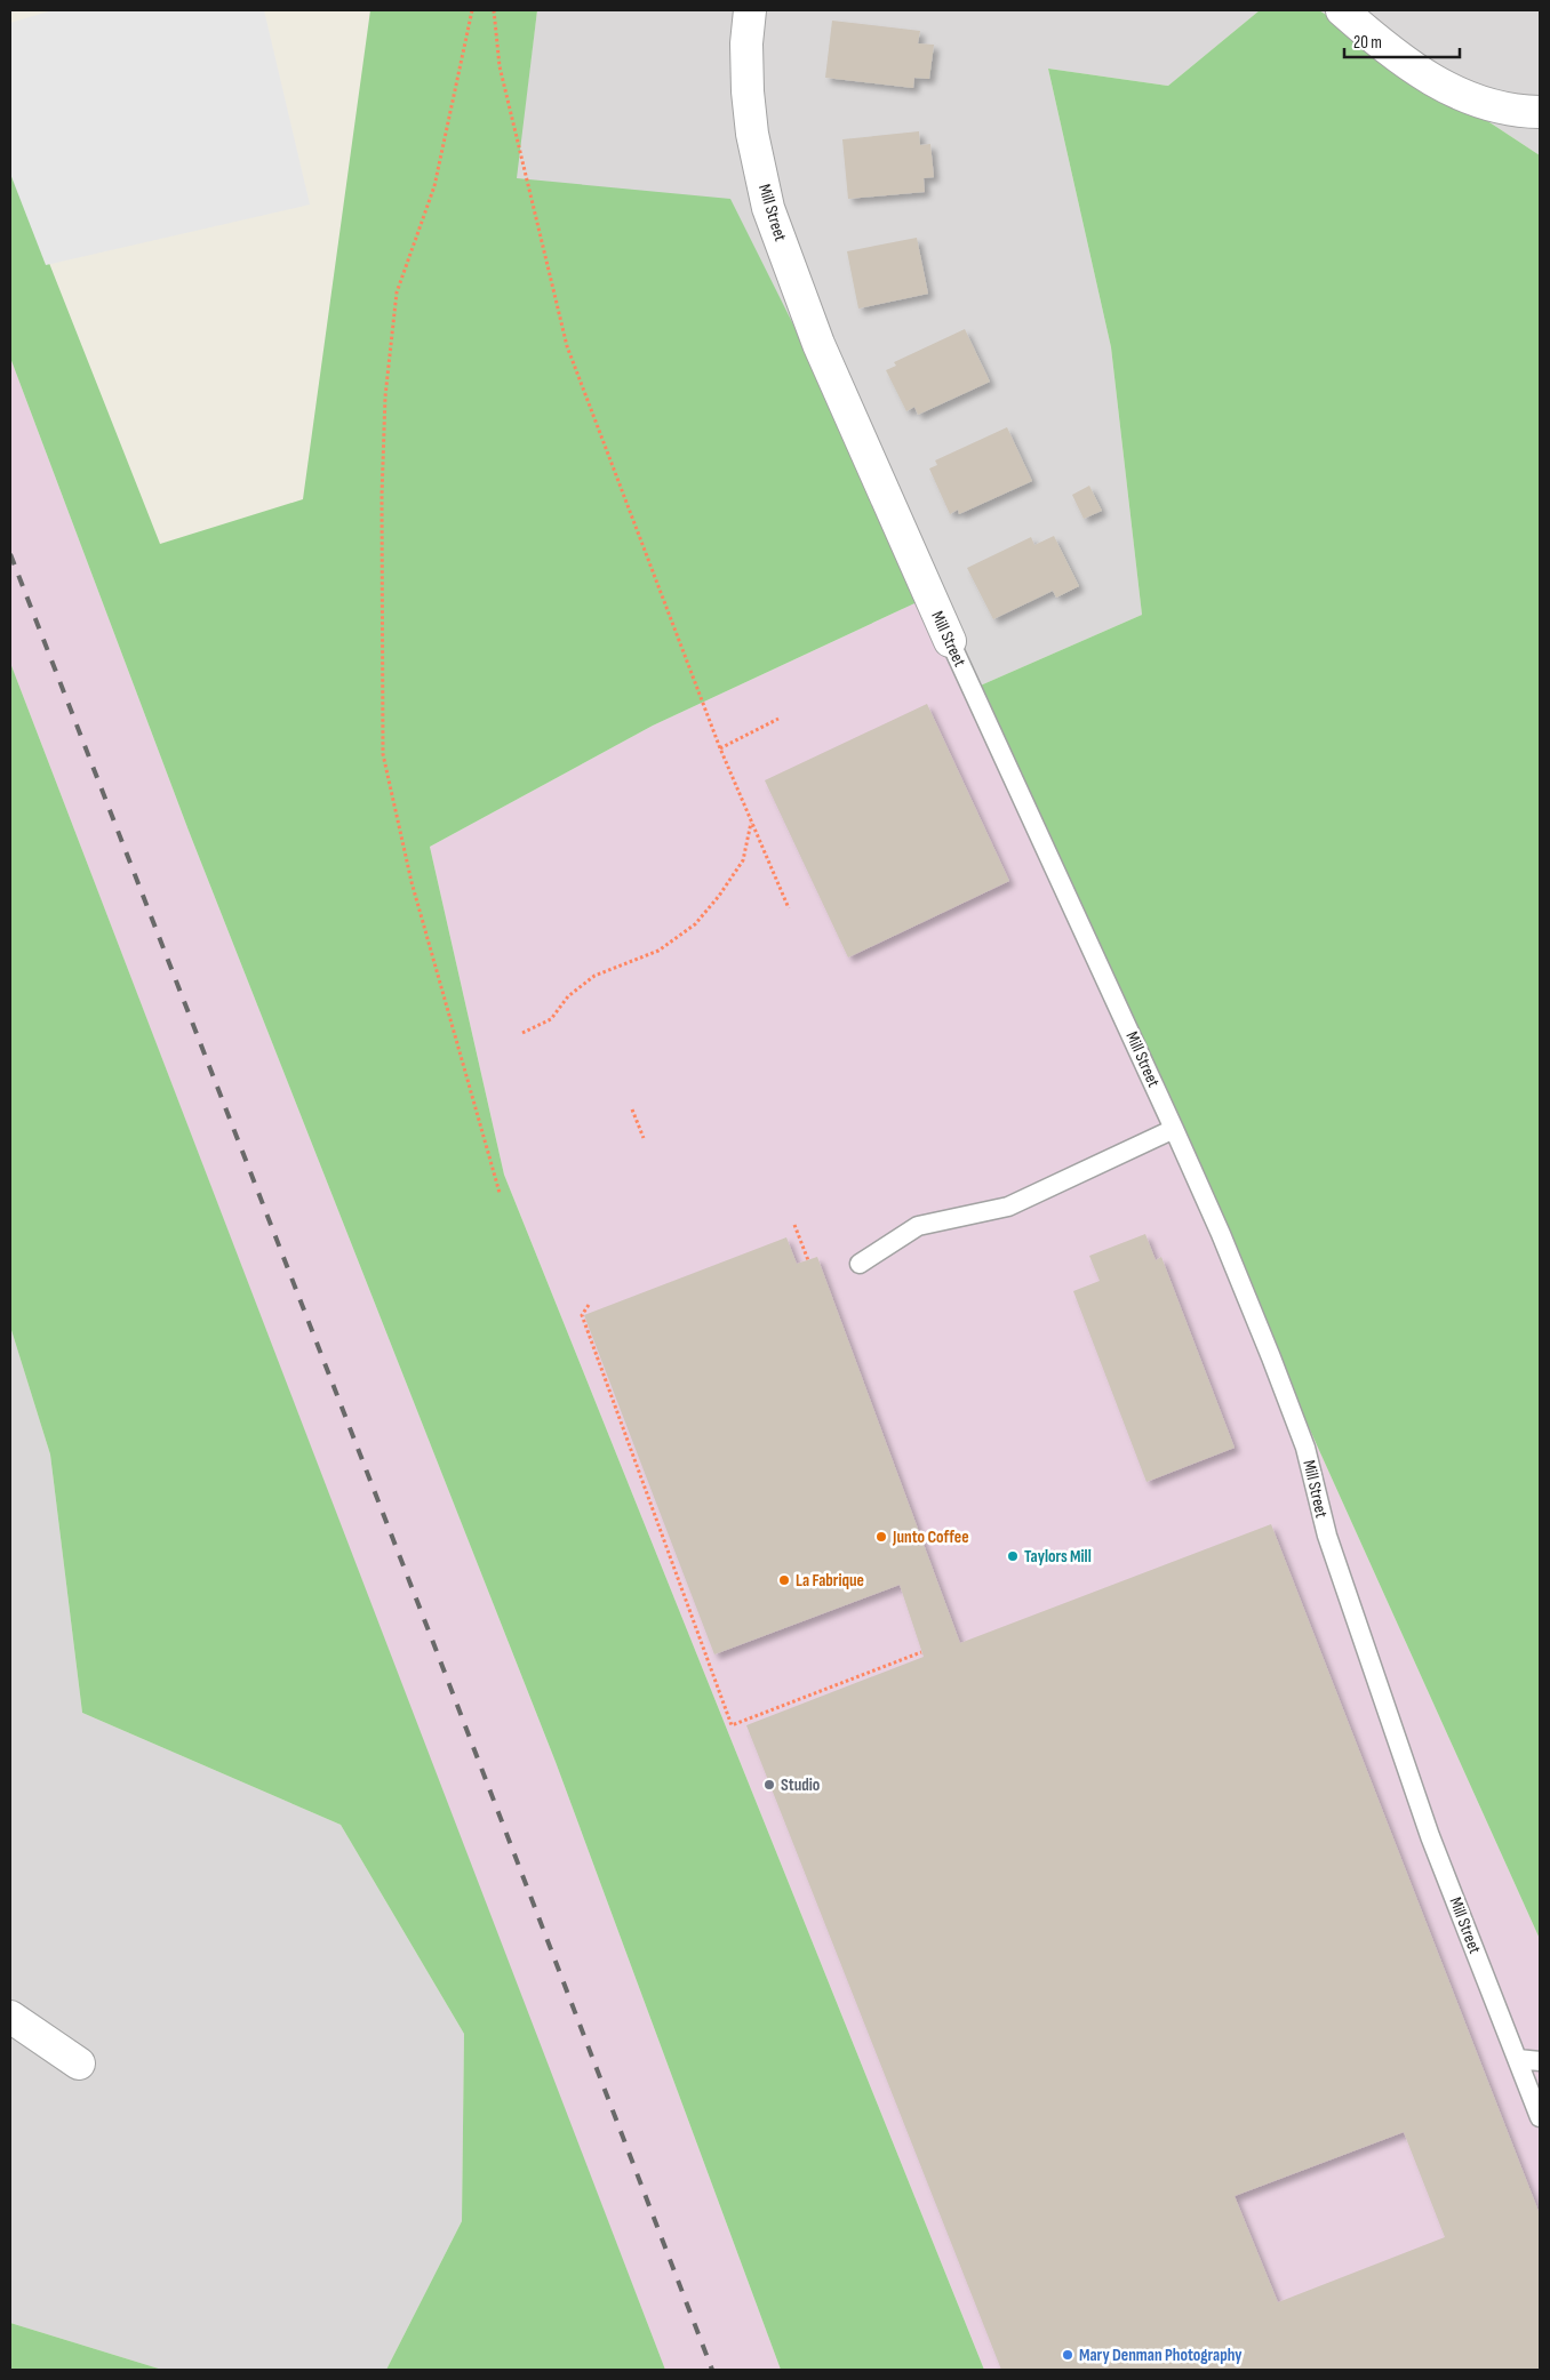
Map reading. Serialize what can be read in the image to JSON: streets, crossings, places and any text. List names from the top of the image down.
{
  "streets": {
    "street": ["Mill Street"]
  },
  "places": [
    "Junto Coffee",
    "Taylors Mill",
    "La Fabrique",
    "Studio",
    "Mary Denman Photography"
  ],
  "scale_bar": "20 m"
}
